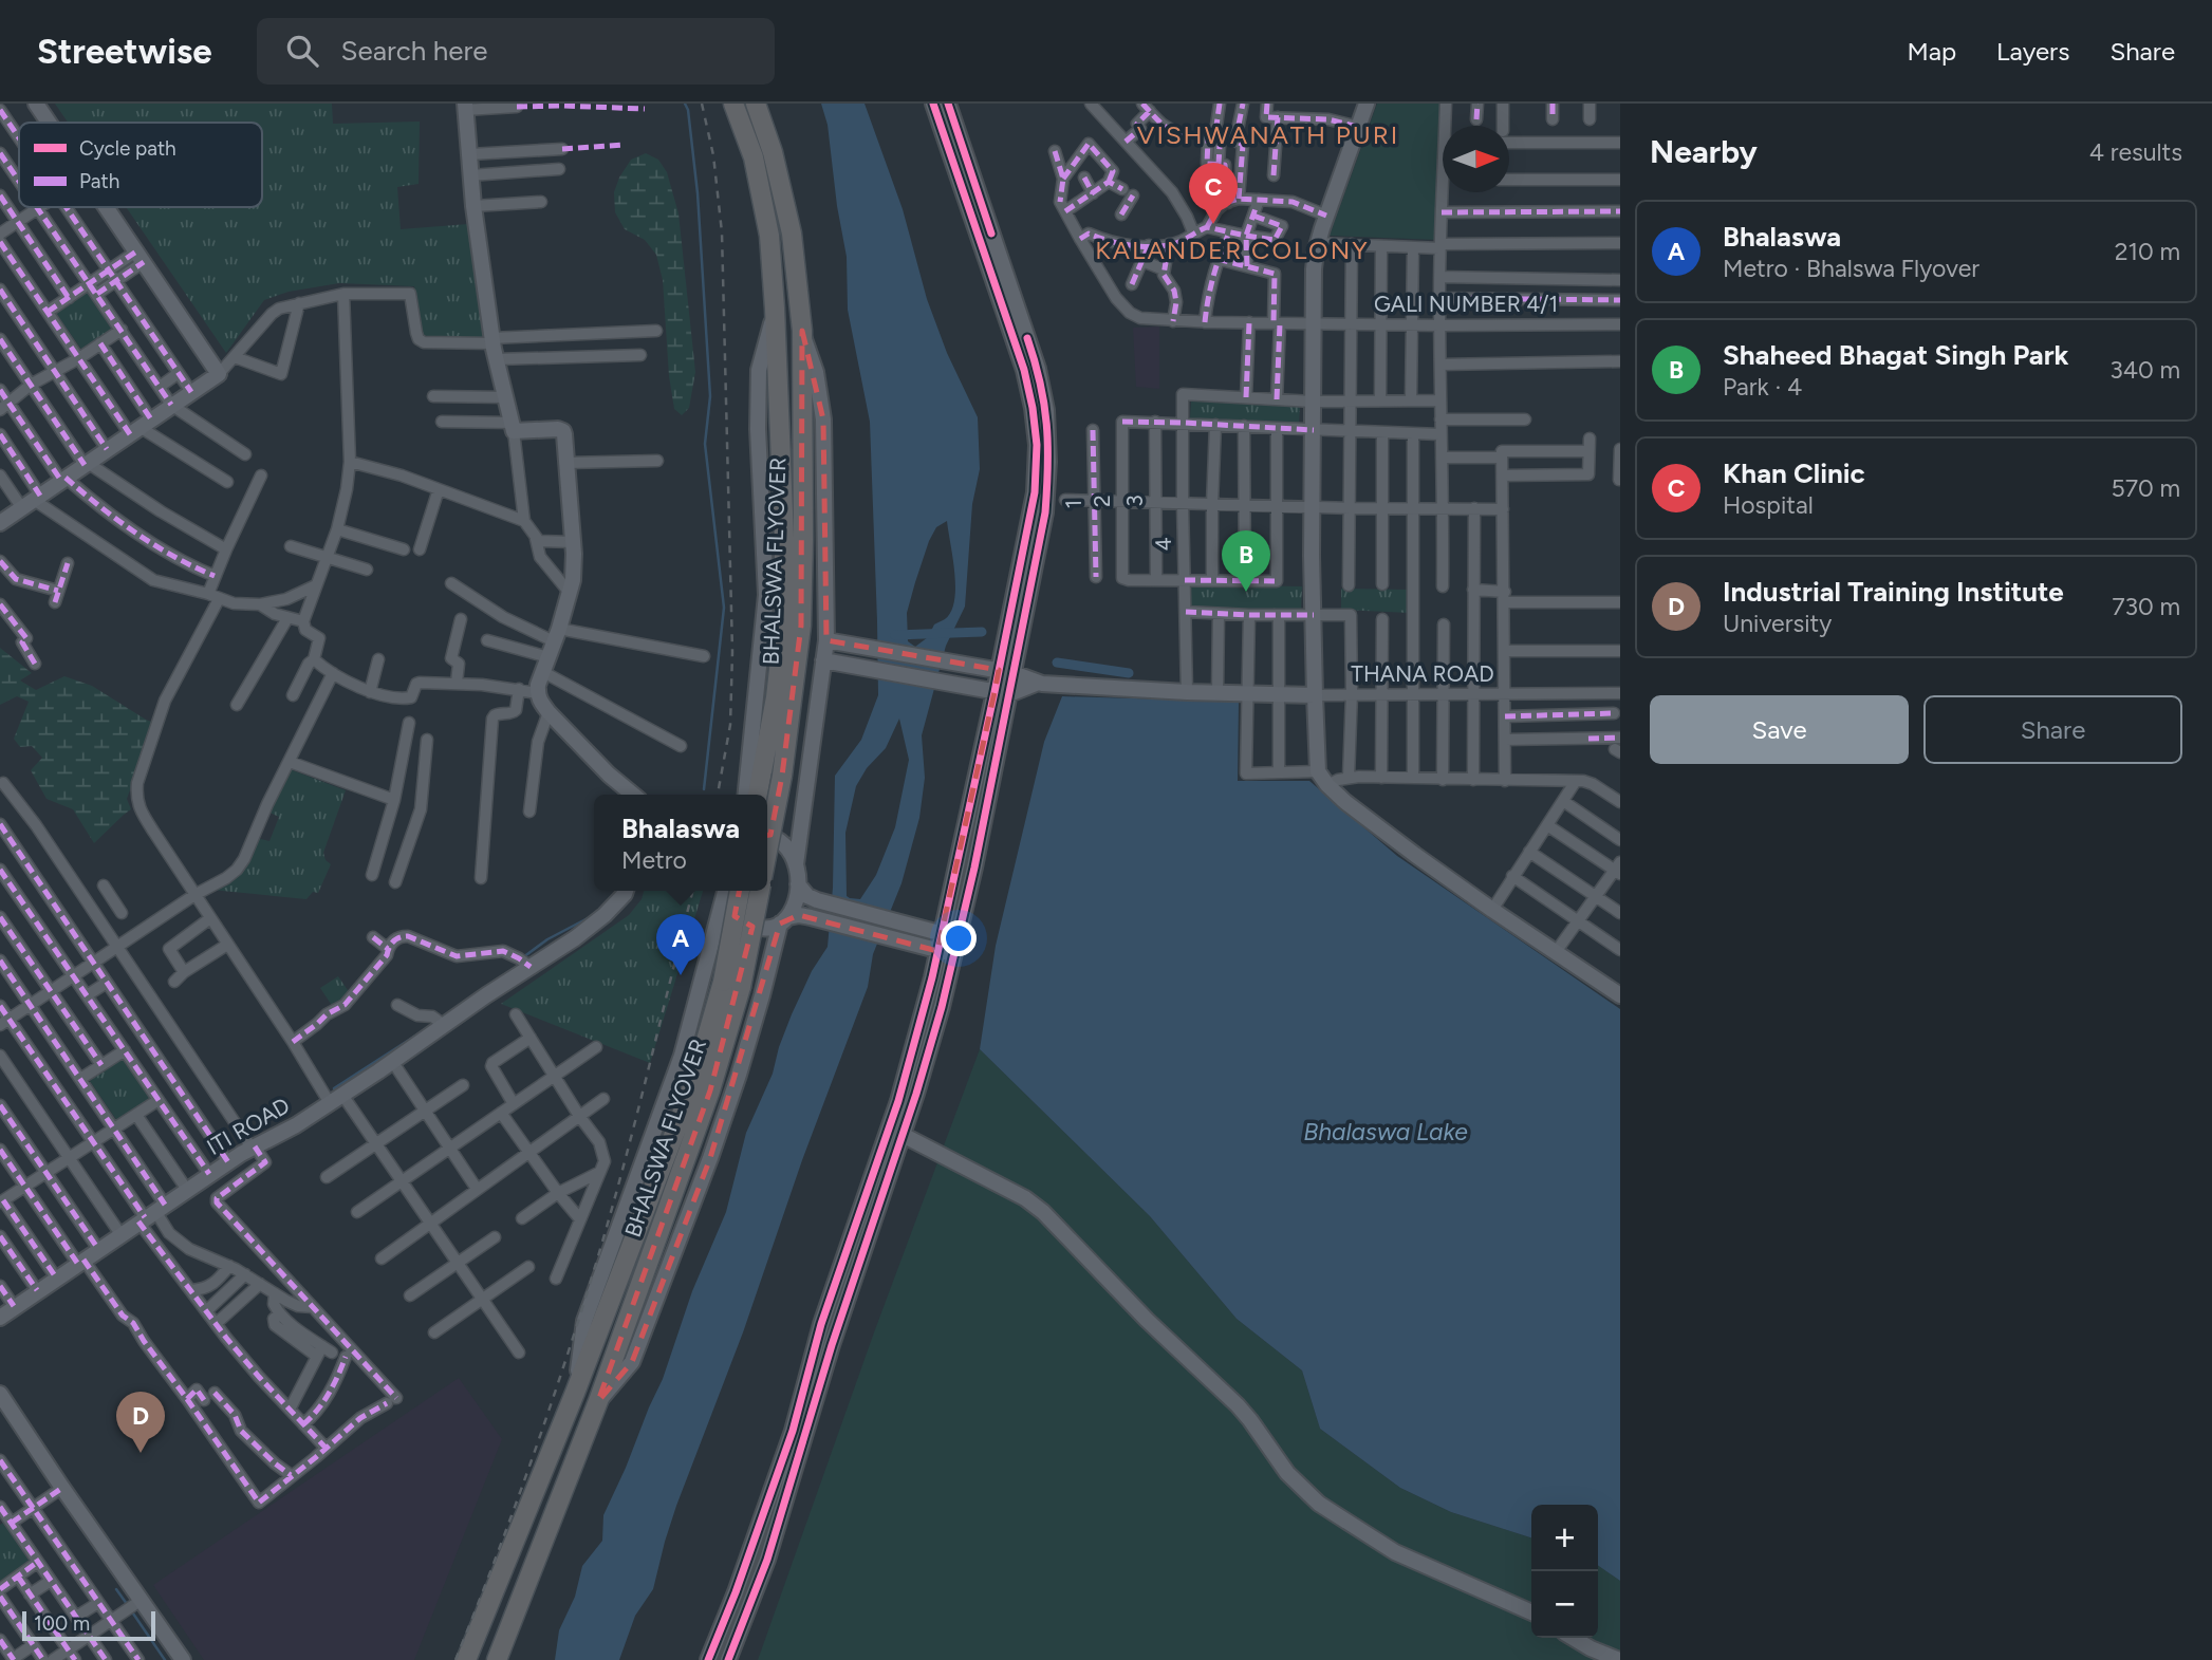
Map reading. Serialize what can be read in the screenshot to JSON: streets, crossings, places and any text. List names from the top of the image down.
{
  "streets": {
    "highway": ["BHALSWA FLYOVER"],
    "street": [
      "GALI NUMBER 4/1",
      "2",
      "3",
      "1",
      "4",
      "THANA ROAD",
      "ITI ROAD"
    ]
  },
  "crossings": [
    ["2", "3"]
  ],
  "districts": ["VISHWANATH PURI", "KALANDER COLONY"],
  "water": ["Bhalaswa Lake"],
  "legend": ["Cycle path", "Path"],
  "scale_bar": "100 m",
  "north": "right",
  "page": {
    "header": "Streetwise",
    "search": "Search here",
    "nav": ["Map", "Layers", "Share"],
    "heading": ["Nearby", "4 results"],
    "pins": [
      "C",
      "B",
      "A",
      "D"
    ],
    "list": [
      {
        "mark": "A",
        "name": "Bhalaswa",
        "note": "Metro · Bhalswa Flyover",
        "value": "210 m"
      },
      {
        "mark": "B",
        "name": "Shaheed Bhagat Singh Park",
        "note": "Park · 4",
        "value": "340 m"
      },
      {
        "mark": "C",
        "name": "Khan Clinic",
        "note": "Hospital",
        "value": "570 m"
      },
      {
        "mark": "D",
        "name": "Industrial Training Institute",
        "note": "University",
        "value": "730 m"
      }
    ],
    "buttons": ["Save", "Share"],
    "popup": ["Bhalaswa", "Metro"],
    "map_buttons": ["+", "−"],
    "scale": "100 m"
  }
}
